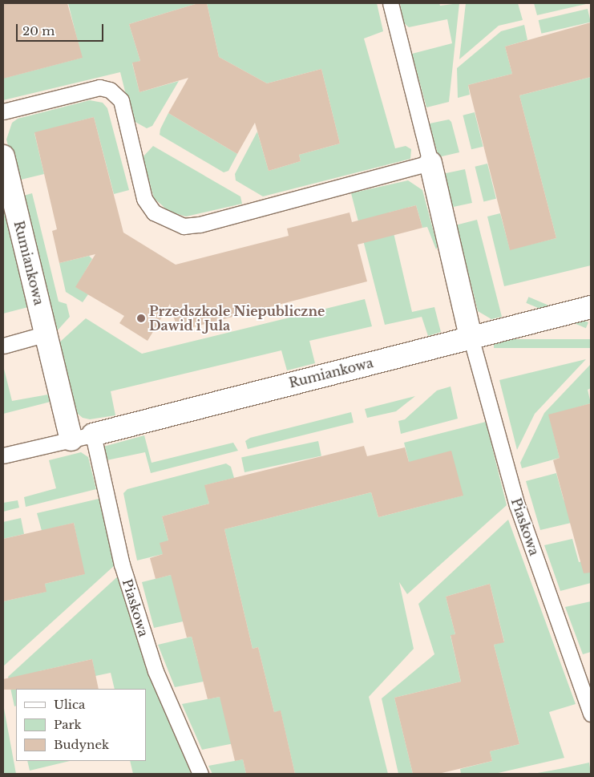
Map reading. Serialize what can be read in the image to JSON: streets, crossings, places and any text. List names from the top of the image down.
{
  "streets": {
    "street": ["Rumiankowa"],
    "lane": ["Piaskowa"]
  },
  "crossings": [
    ["Rumiankowa", "Piaskowa"]
  ],
  "places": ["Przedszkole Niepubliczne Dawid i Jula"],
  "legend": ["Ulica", "Park", "Budynek"],
  "scale_bar": "20 m"
}
